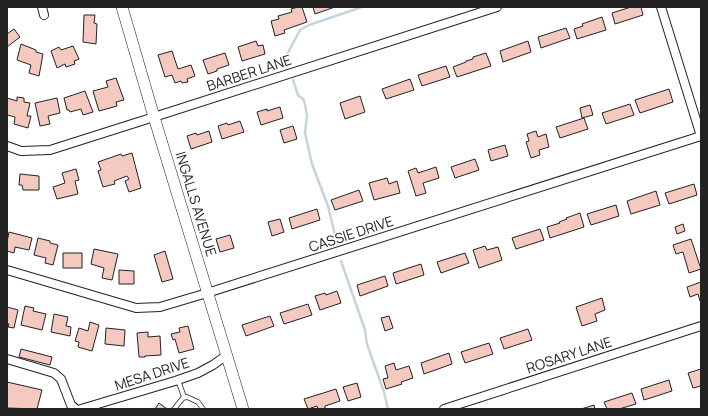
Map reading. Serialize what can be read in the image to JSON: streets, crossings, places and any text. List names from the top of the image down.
{
  "streets": {
    "street": [
      "BARBER LANE",
      "INGALLS AVENUE",
      "CASSIE DRIVE",
      "ROSARY LANE",
      "MESA DRIVE"
    ]
  },
  "crossings": [
    ["BARBER LANE", "INGALLS AVENUE"],
    ["INGALLS AVENUE", "CASSIE DRIVE"],
    ["INGALLS AVENUE", "MESA DRIVE"]
  ]
}
